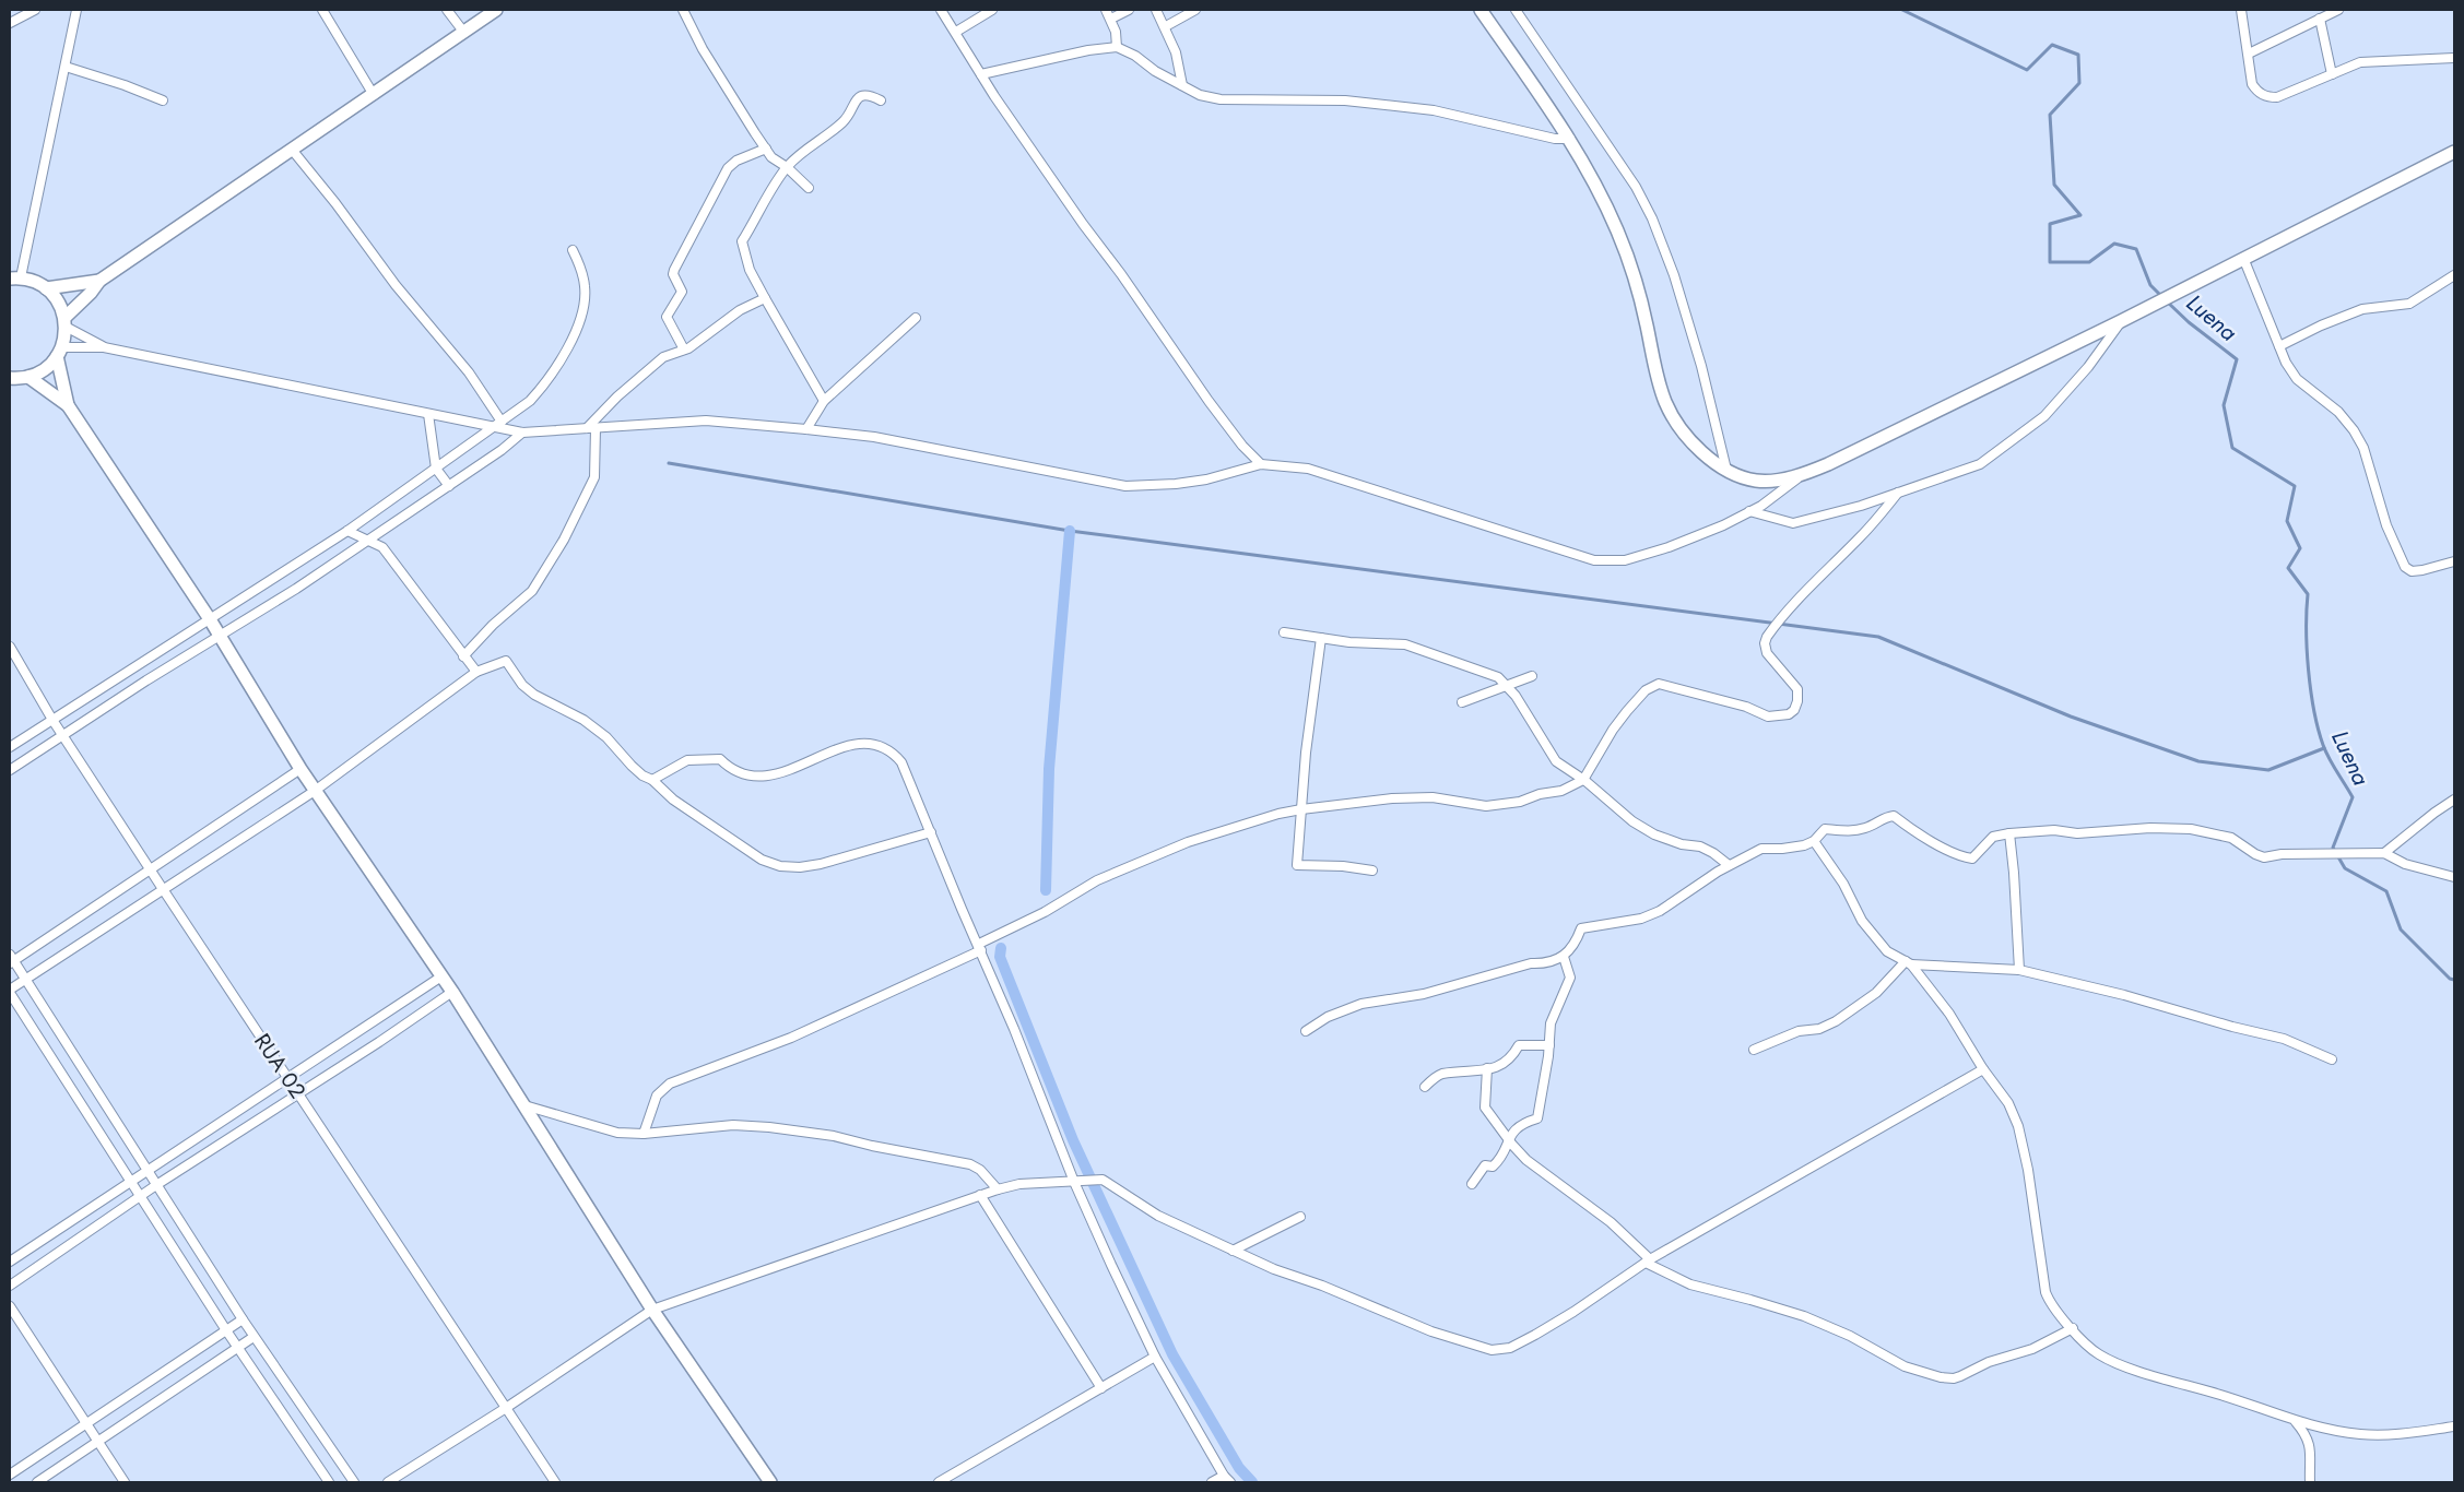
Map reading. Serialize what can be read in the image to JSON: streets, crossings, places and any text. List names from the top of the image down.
{
  "streets": {
    "street": ["RUA 02"]
  },
  "water": ["Luena"]
}
